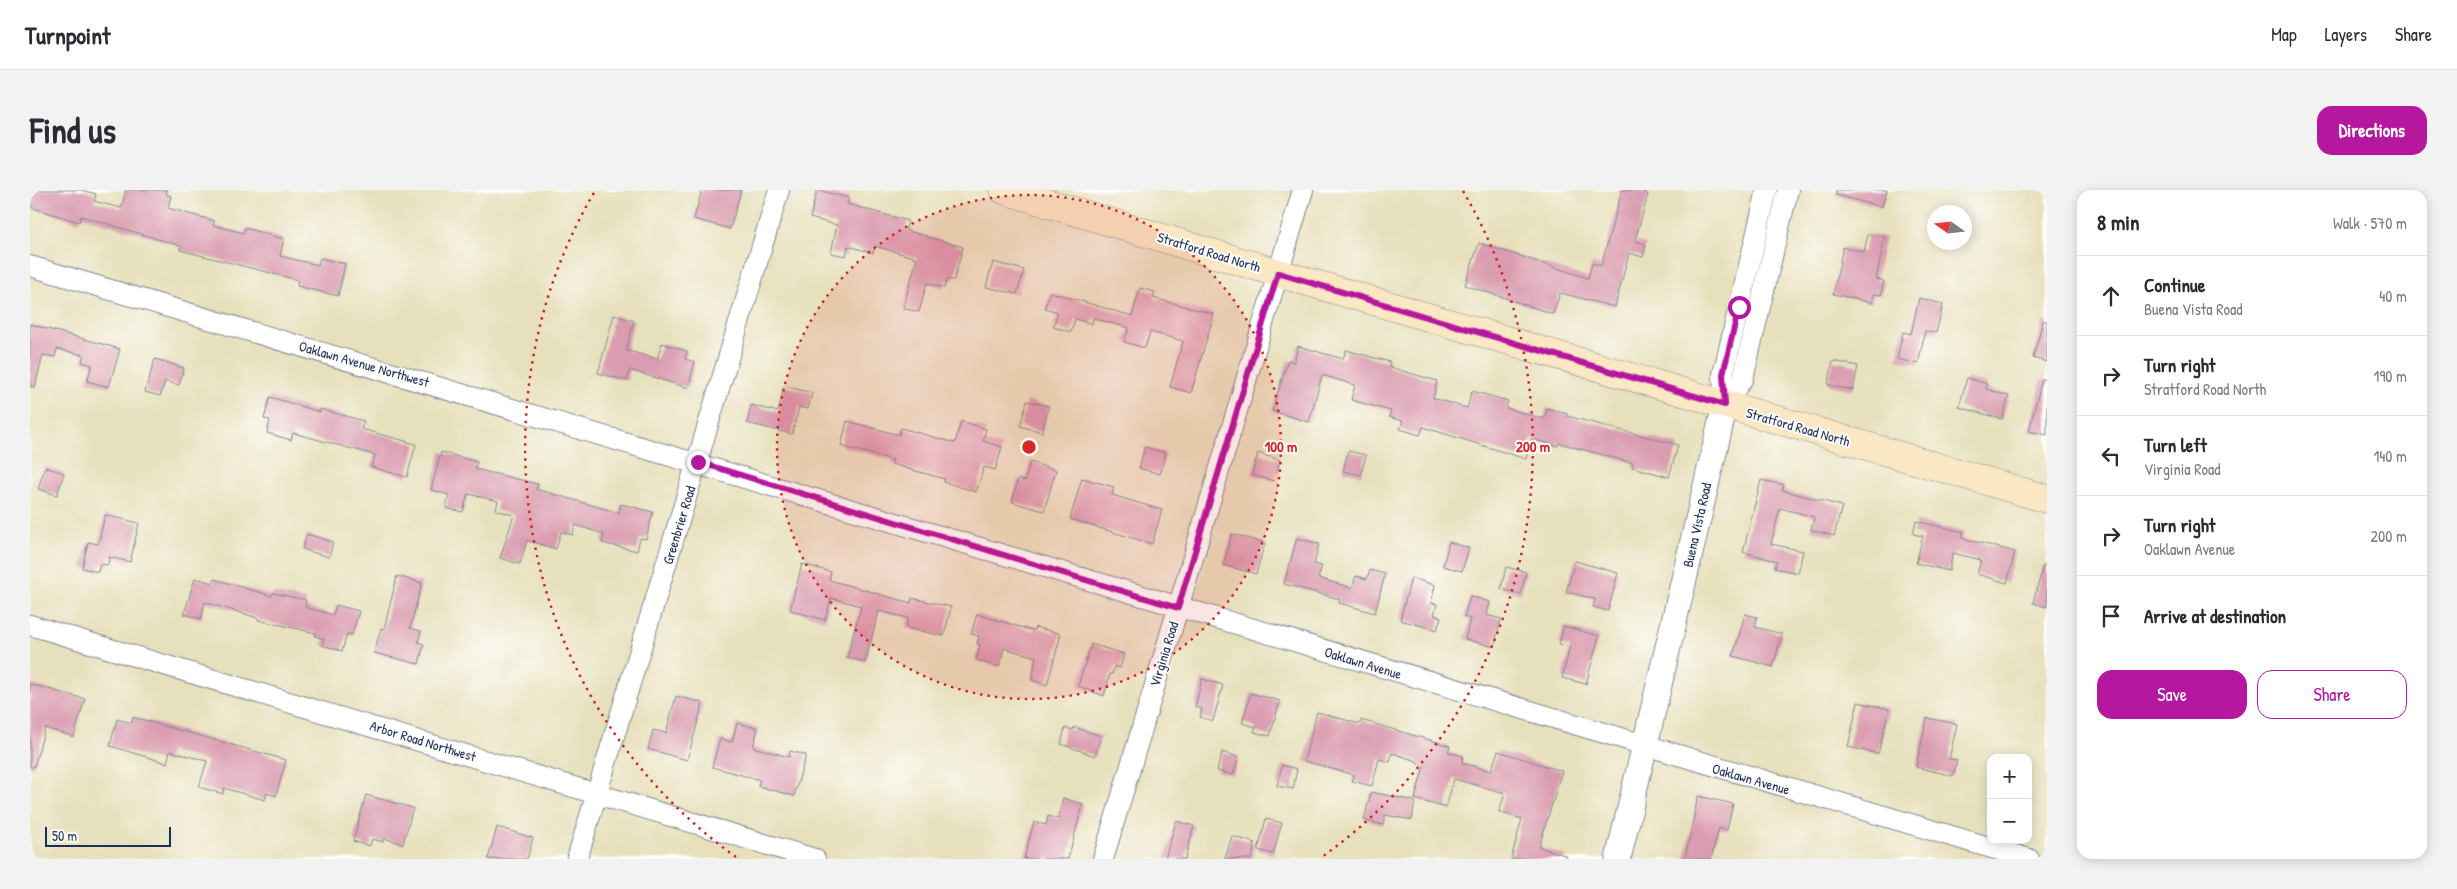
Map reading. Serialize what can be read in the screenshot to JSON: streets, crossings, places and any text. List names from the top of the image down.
{
  "streets": {
    "main road": ["Stratford Road North"],
    "street": [
      "Oaklawn Avenue Northwest",
      "Greenbrier Road",
      "Buena Vista Road",
      "Virginia Road",
      "Oaklawn Avenue",
      "Arbor Road Northwest"
    ]
  },
  "crossings": [
    ["Stratford Road North", "Buena Vista Road"],
    ["Stratford Road North", "Virginia Road"],
    ["Oaklawn Avenue Northwest", "Greenbrier Road"],
    ["Oaklawn Avenue Northwest", "Oaklawn Avenue"],
    ["Greenbrier Road", "Oaklawn Avenue"],
    ["Greenbrier Road", "Arbor Road Northwest"],
    ["Buena Vista Road", "Oaklawn Avenue"],
    ["Virginia Road", "Oaklawn Avenue"]
  ],
  "scale_bar": "50 m",
  "north": "left",
  "page": {
    "header": "Turnpoint",
    "nav": ["Map", "Layers", "Share"],
    "buttons": [
      "Directions",
      ["Save", "Share"]
    ],
    "title": "Find us",
    "heading": ["8 min", "Walk · 570 m"],
    "list": [
      ["Continue", "Buena Vista Road", "40 m"],
      ["Turn right", "Stratford Road North", "190 m"],
      ["Turn left", "Virginia Road", "140 m"],
      ["Turn right", "Oaklawn Avenue", "200 m"],
      "Arrive at destination"
    ],
    "map_buttons": ["+", "−"],
    "scale": "50 m"
  },
  "rings": ["100 m", "200 m"]
}
